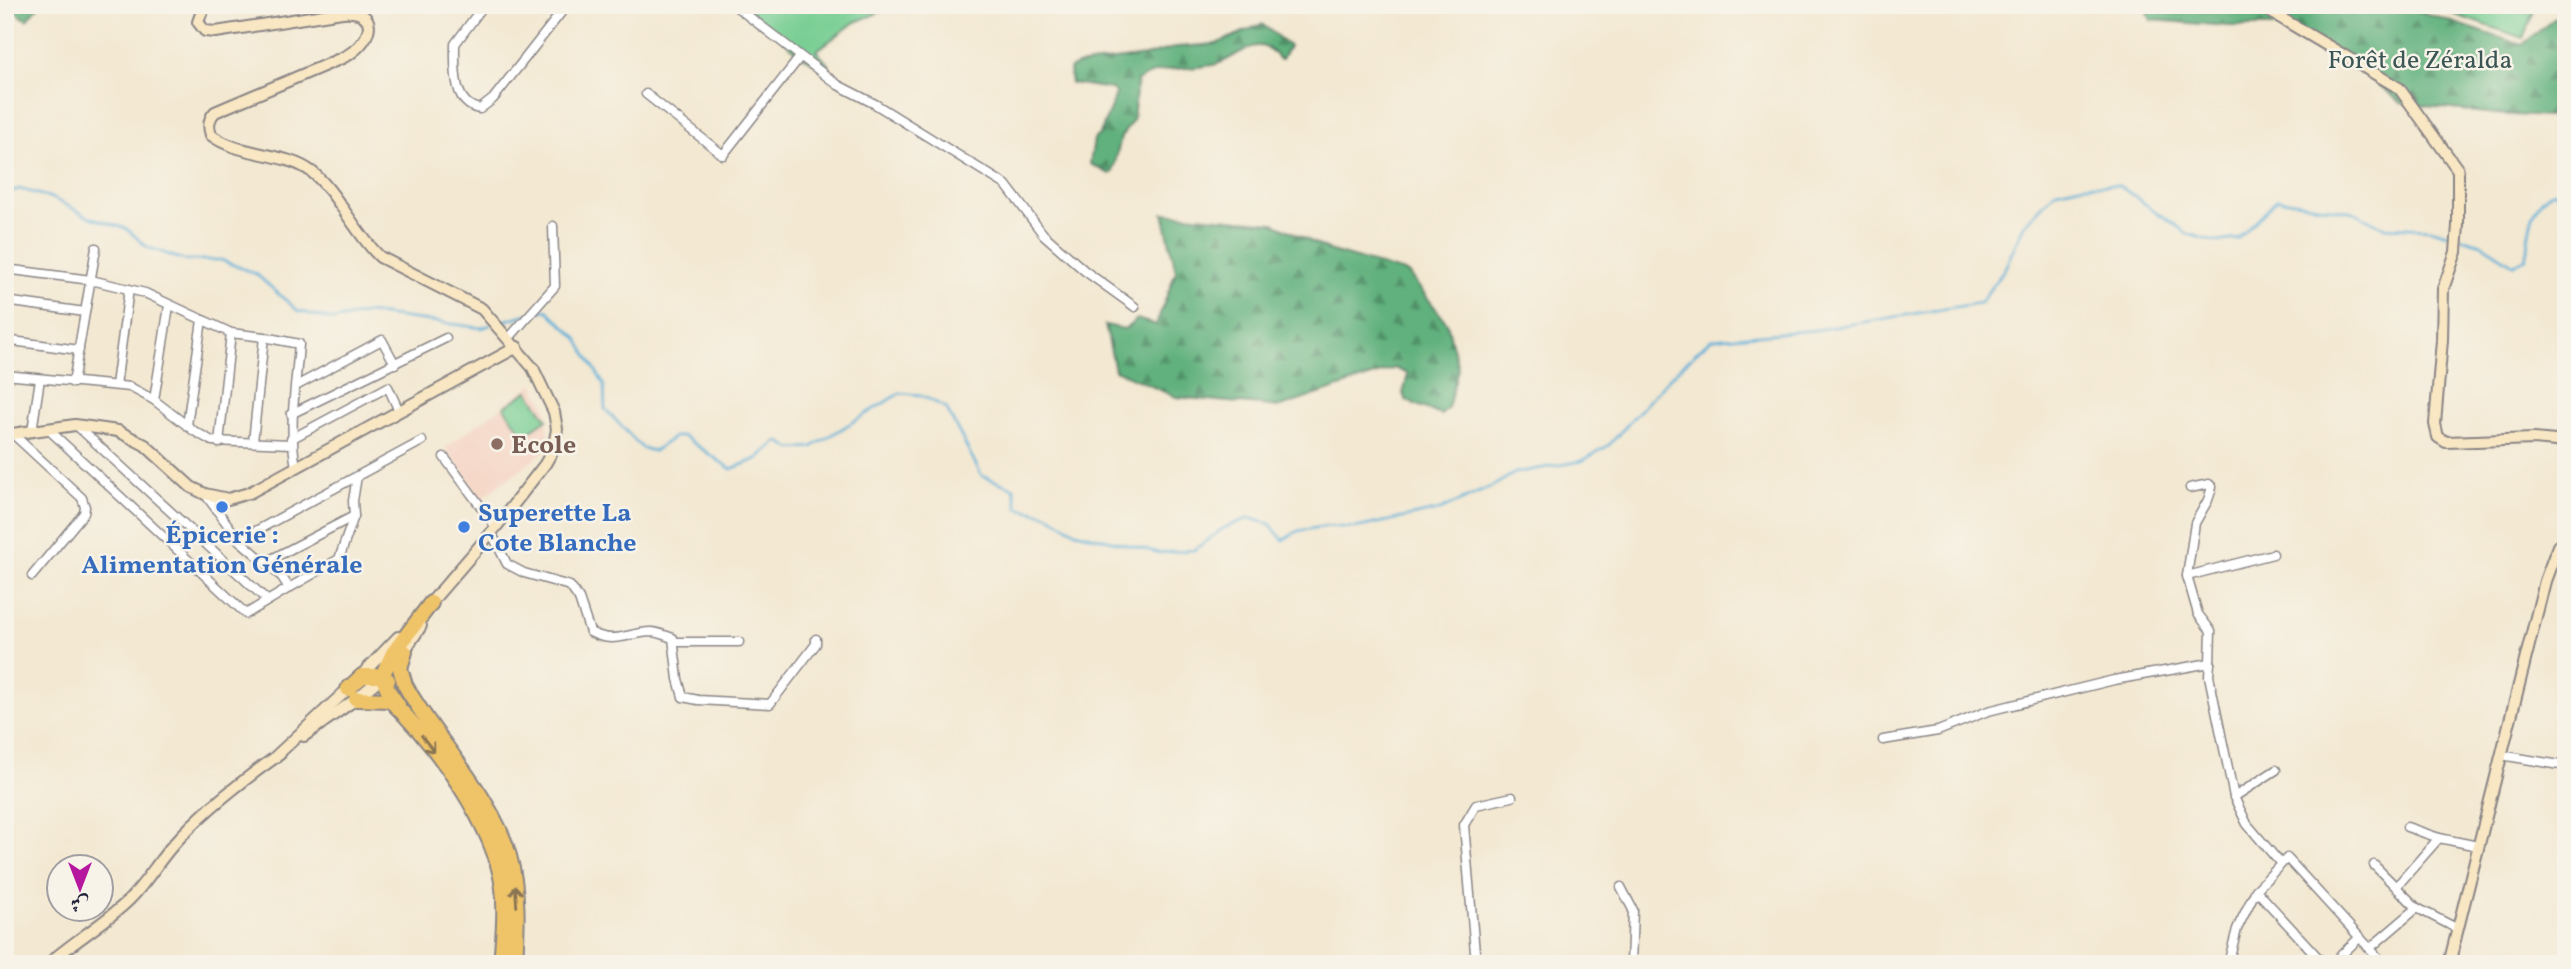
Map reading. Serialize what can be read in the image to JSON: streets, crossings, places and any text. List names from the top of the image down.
{
  "parks": ["Forêt de Zéralda"],
  "places": ["Ecole", "Épicerie : Alimentation Générale", "Superette La Cote Blanche"],
  "north": "bottom"
}
